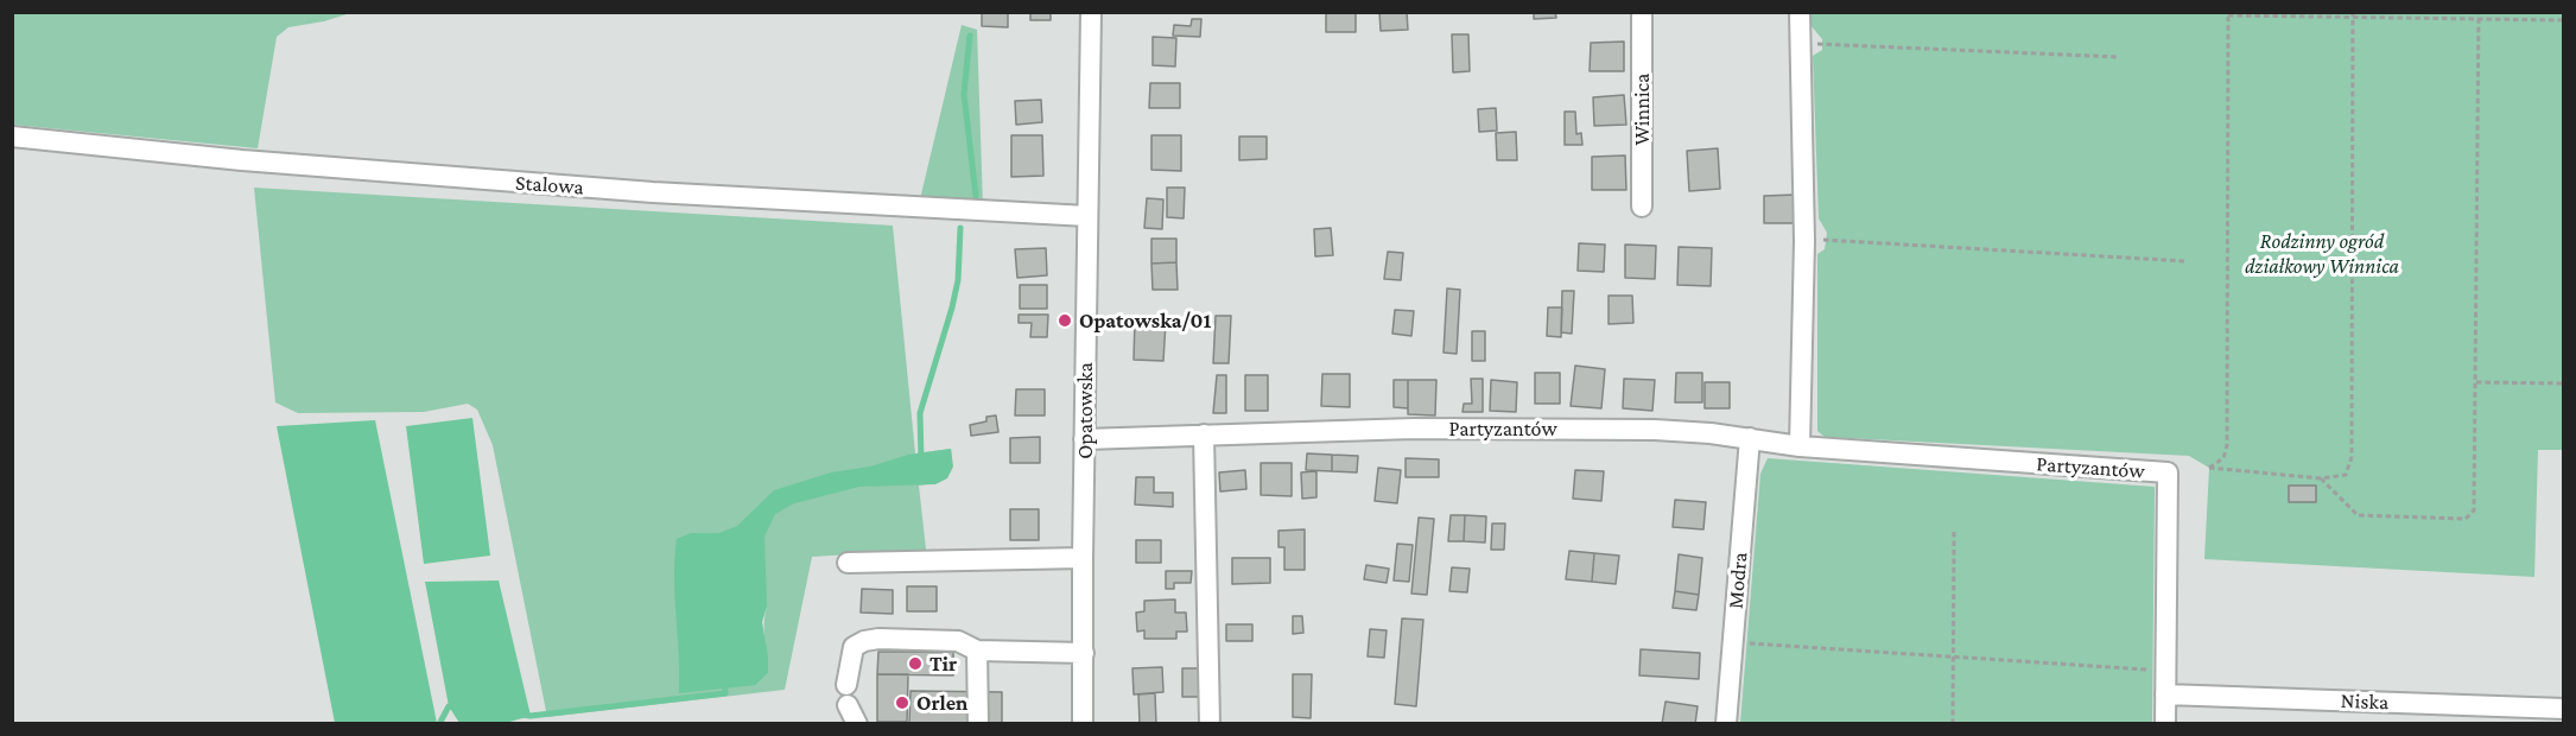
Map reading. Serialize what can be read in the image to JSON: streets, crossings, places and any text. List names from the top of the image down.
{
  "streets": {
    "street": [
      "Winnica",
      "Stalowa",
      "Opatowska",
      "Partyzantów",
      "Modra",
      "Niska"
    ]
  },
  "crossings": [
    ["Stalowa", "Opatowska"],
    ["Opatowska", "Partyzantów"],
    ["Partyzantów", "Modra"]
  ],
  "parks": ["Rodzinny ogród działkowy Winnica"],
  "places": ["Opatowska/01", "Tir", "Orlen"]
}
